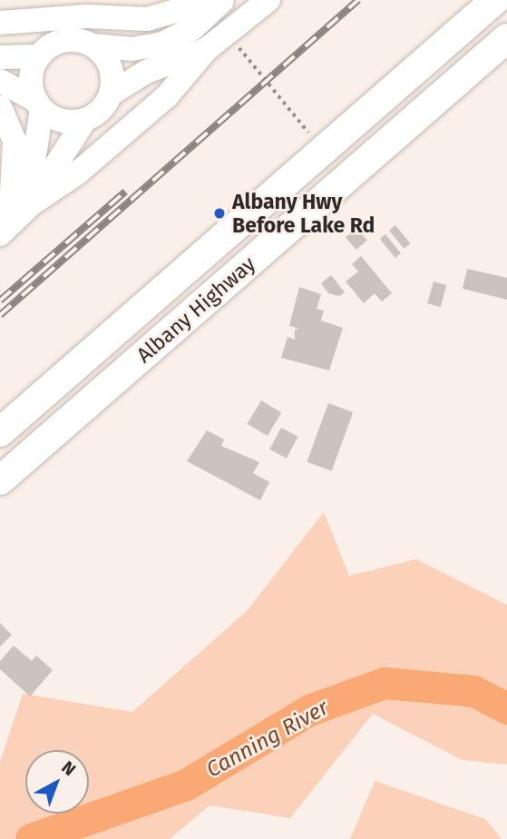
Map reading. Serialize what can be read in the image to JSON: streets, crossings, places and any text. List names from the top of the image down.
{
  "streets": {
    "highway": ["Albany Highway"]
  },
  "water": ["Canning River"],
  "places": ["Albany Hwy Before Lake Rd"],
  "north": "top right"
}
